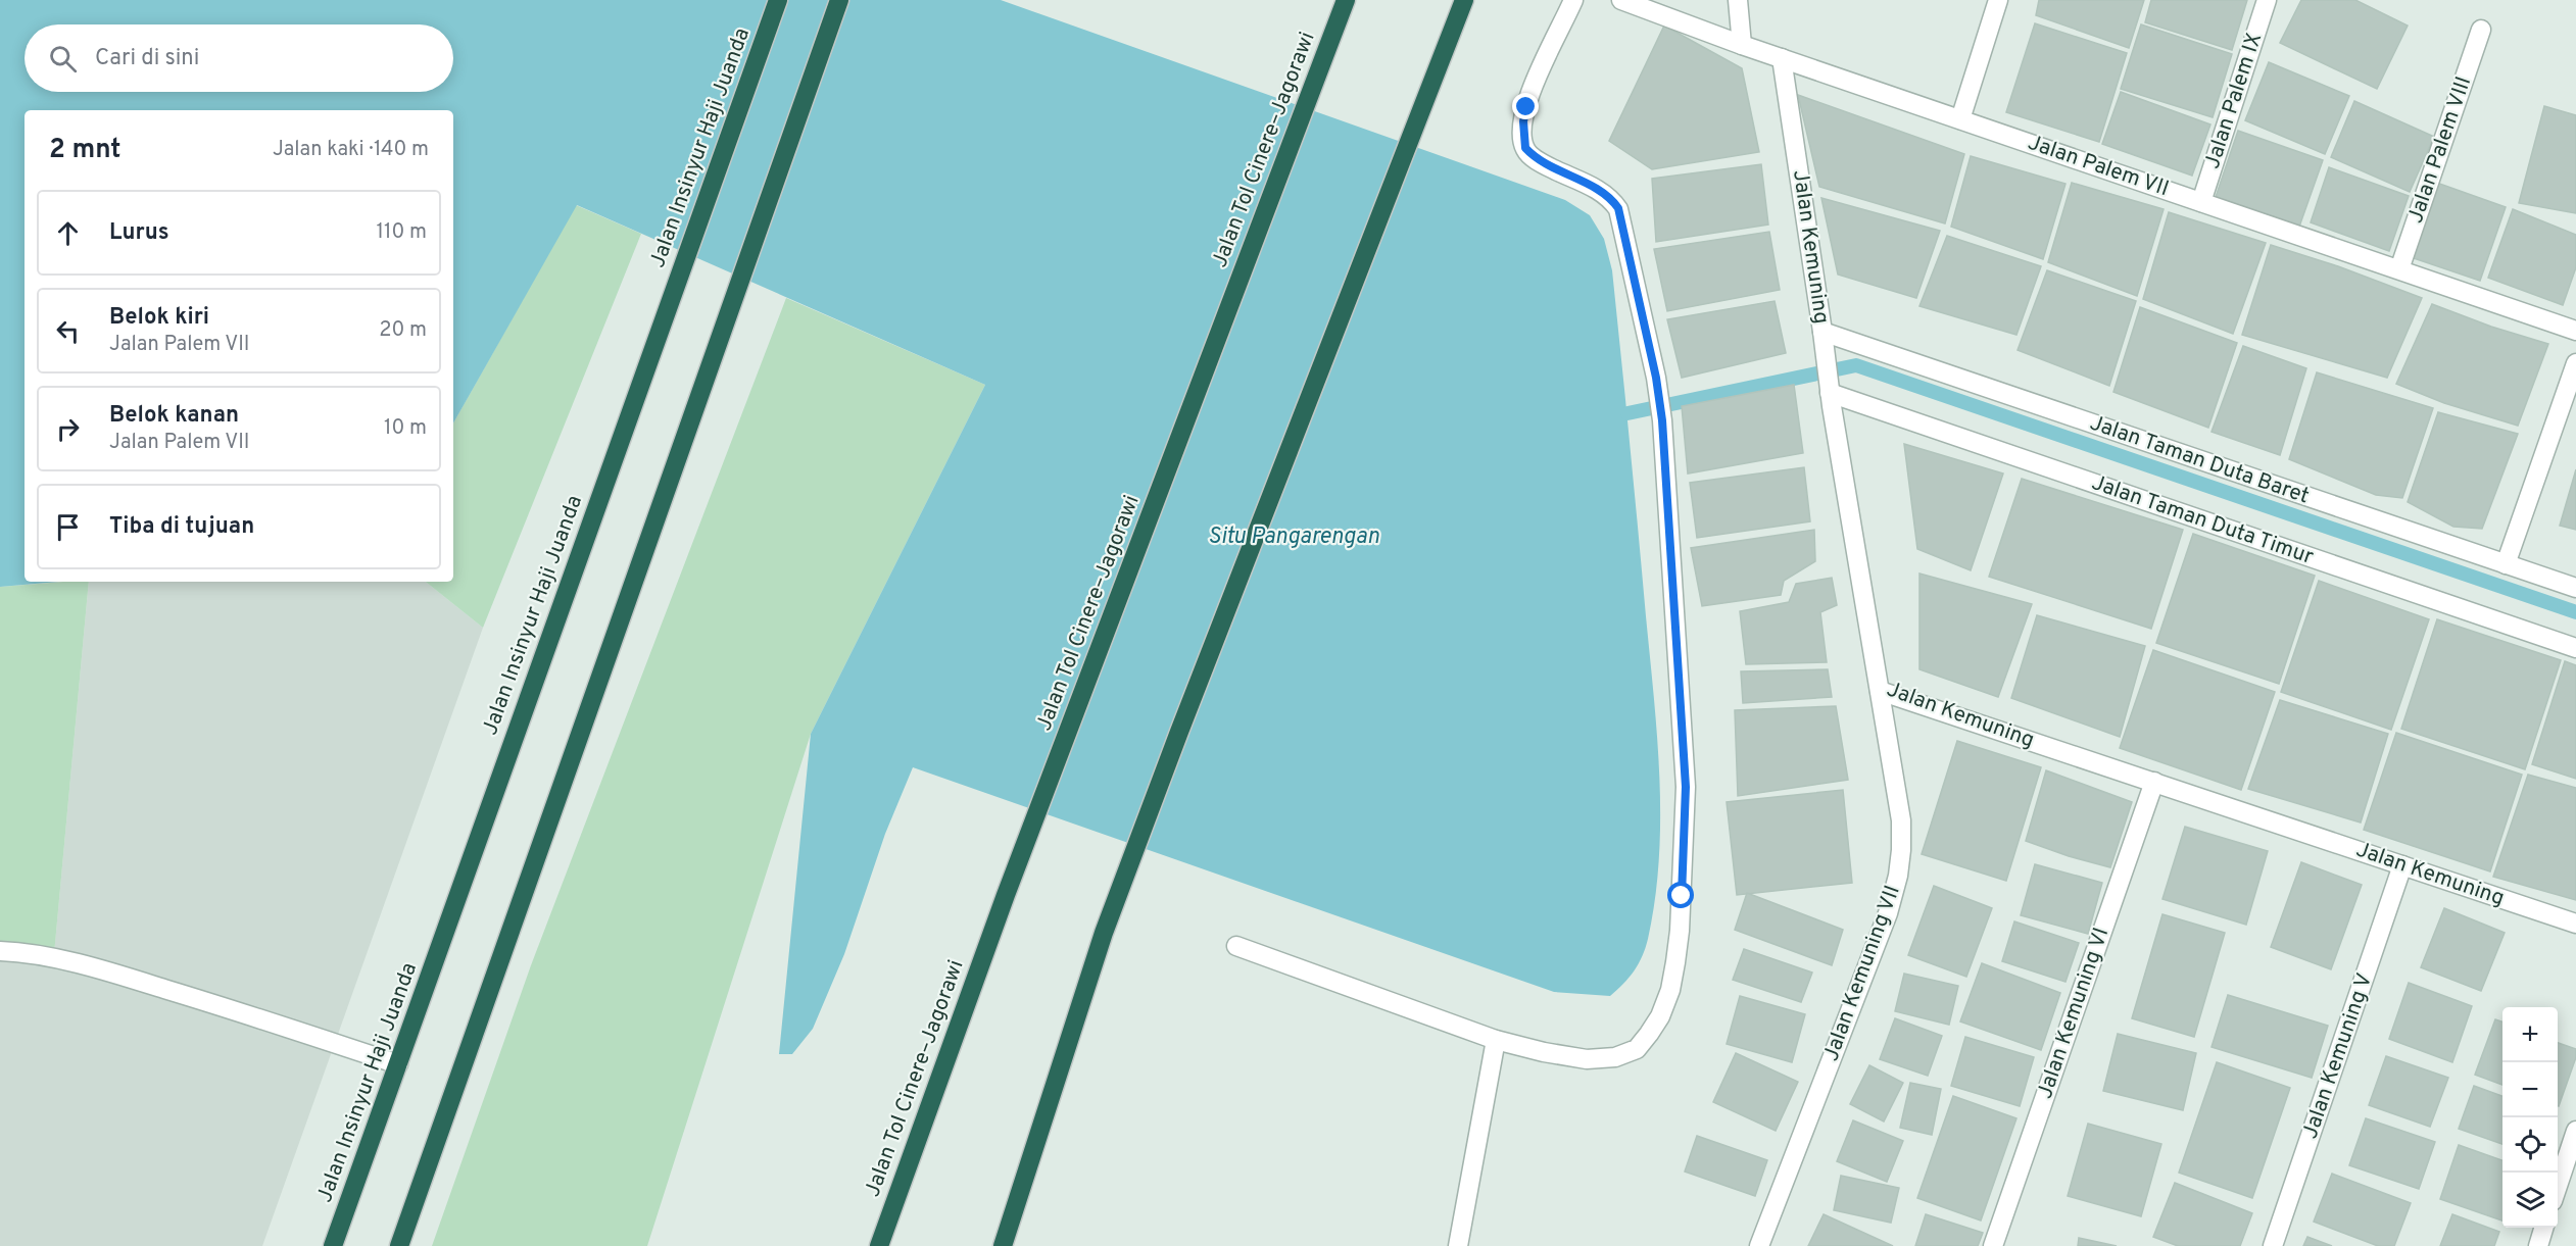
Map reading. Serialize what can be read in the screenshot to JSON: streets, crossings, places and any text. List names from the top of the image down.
{
  "streets": {
    "highway": ["Jalan Insinyur Haji Juanda", "Jalan Tol Cinere–Jagorawi"],
    "street": [
      "Jalan Palem IX",
      "Jalan Palem VIII",
      "Jalan Palem VII",
      "Jalan Kemuning",
      "Jalan Taman Duta Baret",
      "Jalan Taman Duta Timur",
      "Jalan Kemuning VII",
      "Jalan Kemuning VI",
      "Jalan Kemuning V"
    ]
  },
  "crossings": [
    ["Jalan Palem IX", "Jalan Palem VII"],
    ["Jalan Palem VIII", "Jalan Palem VII"],
    ["Jalan Palem VII", "Jalan Kemuning"],
    ["Jalan Kemuning", "Jalan Taman Duta Baret"],
    ["Jalan Kemuning", "Jalan Taman Duta Timur"],
    ["Jalan Kemuning", "Jalan Kemuning VII"],
    ["Jalan Kemuning", "Jalan Kemuning VI"],
    ["Jalan Kemuning", "Jalan Kemuning V"]
  ],
  "water": ["Situ Pangarengan"],
  "page": {
    "search": "Cari di sini",
    "heading": ["2 mnt", "Jalan kaki · 140 m"],
    "list": [
      ["Lurus", "110 m"],
      ["Belok kiri", "Jalan Palem VII", "20 m"],
      ["Belok kanan", "Jalan Palem VII", "10 m"],
      "Tiba di tujuan"
    ],
    "map_buttons": ["+", "−"]
  }
}
